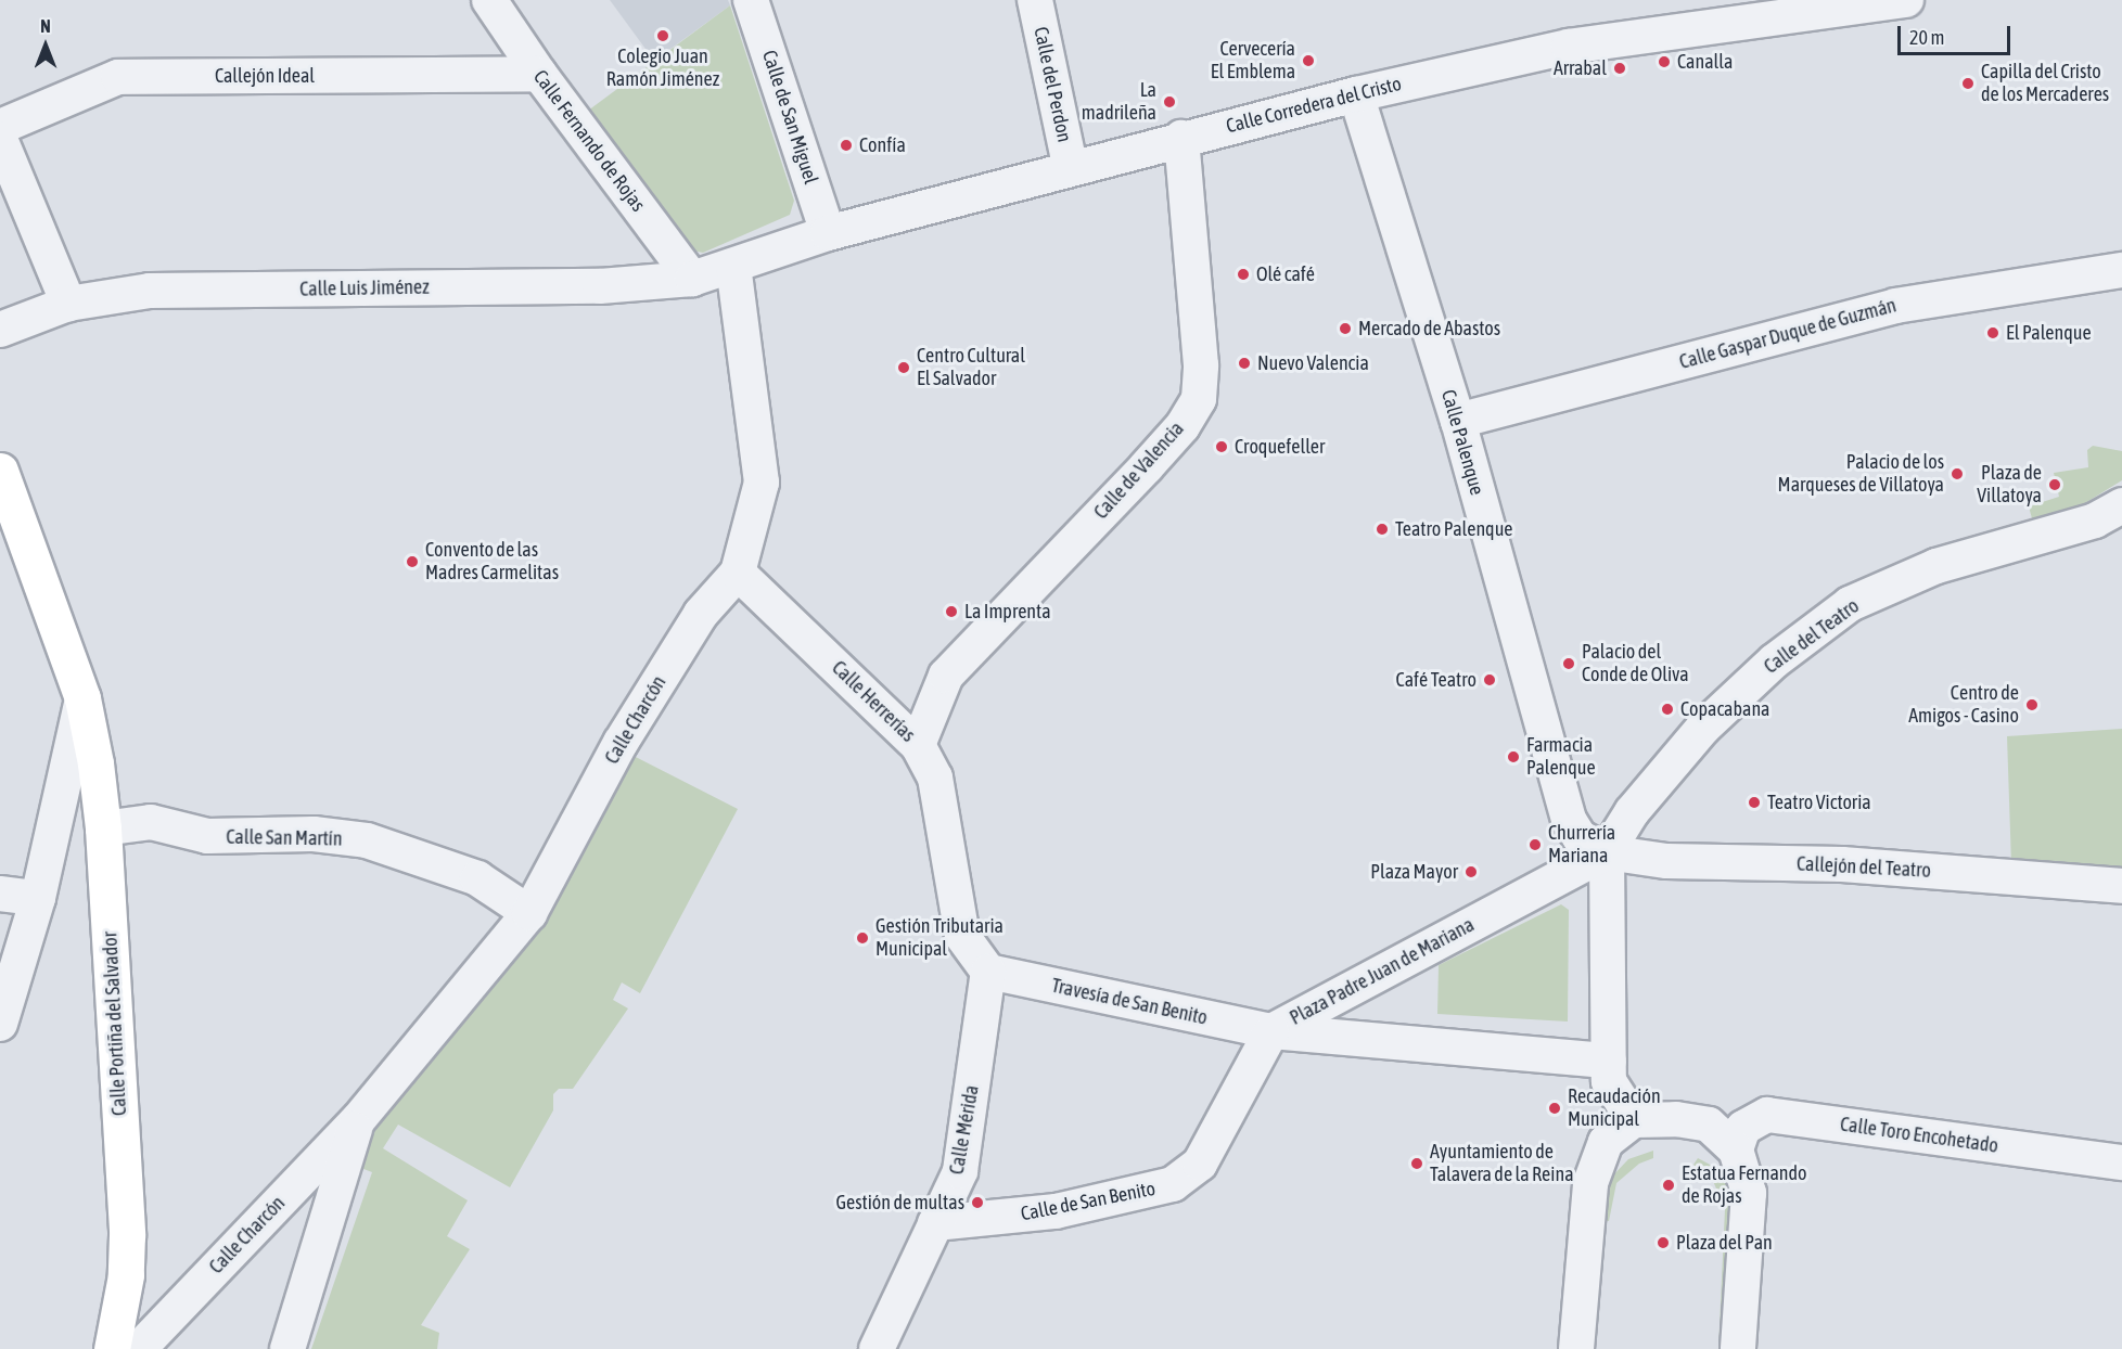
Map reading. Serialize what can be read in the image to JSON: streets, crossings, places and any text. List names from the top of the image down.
{
  "streets": {
    "main road": ["Calle Portiña del Salvador"],
    "street": [
      "Callejón Ideal",
      "Calle del Perdon",
      "Calle Corredera del Cristo",
      "Calle de San Miguel",
      "Calle Fernando de Rojas",
      "Calle Luis Jiménez",
      "Calle Gaspar Duque de Guzmán",
      "Calle Palenque",
      "Calle de Valencia",
      "Calle del Teatro",
      "Calle Herrerías",
      "Calle Charcón",
      "Calle San Martín",
      "Callejón del Teatro",
      "Plaza Padre Juan de Mariana",
      "Travesía de San Benito",
      "Calle Mérida",
      "Calle Toro Encohetado",
      "Calle de San Benito"
    ]
  },
  "crossings": [
    ["Callejón Ideal", "Calle Fernando de Rojas"],
    ["Calle del Perdon", "Calle Corredera del Cristo"],
    ["Calle Corredera del Cristo", "Calle de San Miguel"],
    ["Calle Corredera del Cristo", "Calle Luis Jiménez"],
    ["Calle Corredera del Cristo", "Calle Palenque"],
    ["Calle Corredera del Cristo", "Calle de Valencia"],
    ["Calle Corredera del Cristo", "Calle Charcón"],
    ["Calle Fernando de Rojas", "Calle Luis Jiménez"],
    ["Calle Luis Jiménez", "Calle Charcón"],
    ["Calle Gaspar Duque de Guzmán", "Calle Palenque"],
    ["Calle Palenque", "Calle del Teatro"],
    ["Calle Palenque", "Callejón del Teatro"],
    ["Calle Palenque", "Plaza Padre Juan de Mariana"],
    ["Calle de Valencia", "Calle Herrerías"],
    ["Calle del Teatro", "Callejón del Teatro"],
    ["Calle del Teatro", "Plaza Padre Juan de Mariana"],
    ["Calle Herrerías", "Calle Charcón"],
    ["Calle Herrerías", "Travesía de San Benito"],
    ["Calle Herrerías", "Calle Mérida"],
    ["Calle Charcón", "Calle San Martín"],
    ["Calle San Martín", "Calle Portiña del Salvador"],
    ["Callejón del Teatro", "Plaza Padre Juan de Mariana"],
    ["Plaza Padre Juan de Mariana", "Travesía de San Benito"],
    ["Plaza Padre Juan de Mariana", "Calle de San Benito"],
    ["Travesía de San Benito", "Calle Mérida"],
    ["Travesía de San Benito", "Calle de San Benito"],
    ["Calle Mérida", "Calle de San Benito"]
  ],
  "places": [
    "Colegio Juan Ramón Jiménez",
    "Cervecería El Emblema",
    "Canalla",
    "Arrabal",
    "Capilla del Cristo de los Mercaderes",
    "La madrileña",
    "Confía",
    "Olé café",
    "Mercado de Abastos",
    "El Palenque",
    "Nuevo Valencia",
    "Centro Cultural El Salvador",
    "Croquefeller",
    "Palacio de los Marqueses de Villatoya",
    "Plaza de Villatoya",
    "Teatro Palenque",
    "Convento de las Madres Carmelitas",
    "La Imprenta",
    "Palacio del Conde de Oliva",
    "Café Teatro",
    "Centro de Amigos - Casino",
    "Copacabana",
    "Farmacia Palenque",
    "Teatro Victoria",
    "Churrería Mariana",
    "Plaza Mayor",
    "Gestión Tributaria Municipal",
    "Recaudación Municipal",
    "Ayuntamiento de Talavera de la Reina",
    "Estatua Fernando de Rojas",
    "Gestión de multas",
    "Plaza del Pan"
  ],
  "scale_bar": "20 m",
  "north": "top"
}
